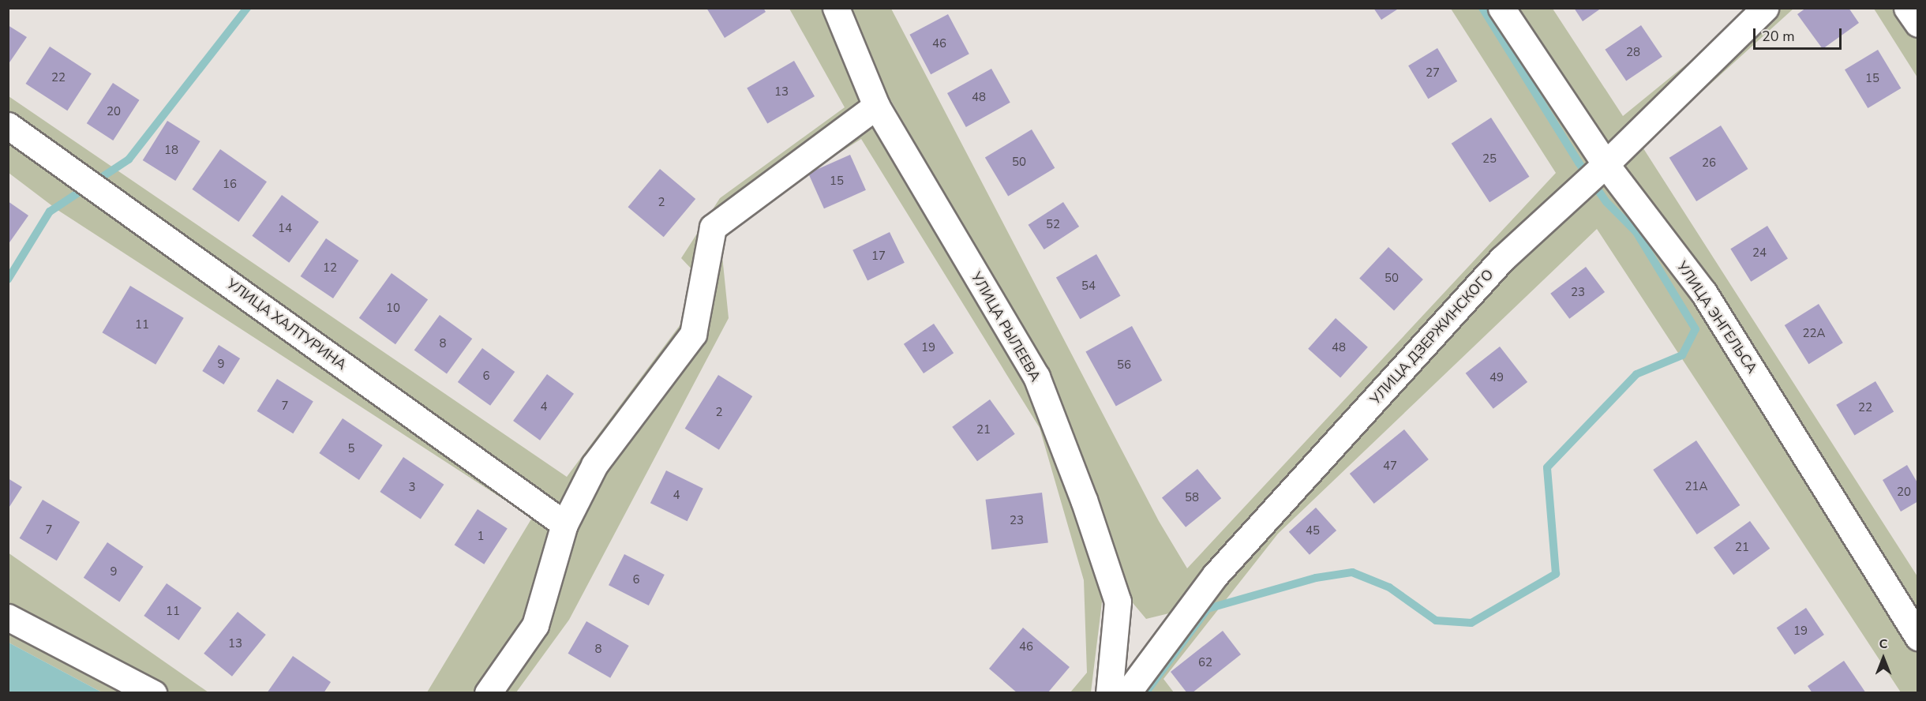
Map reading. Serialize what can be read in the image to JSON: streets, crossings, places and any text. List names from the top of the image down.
{
  "streets": {
    "street": [
      "УЛИЦА ЭНГЕЛЬСА",
      "УЛИЦА ХАЛТУРИНА",
      "УЛИЦА РЫЛЕЕВА",
      "УЛИЦА ДЗЕРЖИНСКОГО"
    ]
  },
  "crossings": [
    ["УЛИЦА ЭНГЕЛЬСА", "УЛИЦА ДЗЕРЖИНСКОГО"]
  ],
  "house_numbers": [
    "46",
    "28",
    "27",
    "22",
    "15",
    "13",
    "48",
    "20",
    "18",
    "25",
    "50",
    "26",
    "15",
    "16",
    "2",
    "52",
    "14",
    "24",
    "17",
    "12",
    "50",
    "54",
    "23",
    "10",
    "11",
    "22А",
    "8",
    "19",
    "48",
    "9",
    "56",
    "6",
    "49",
    "7",
    "4",
    "22",
    "2",
    "21",
    "5",
    "47",
    "21А",
    "3",
    "20",
    "4",
    "58",
    "23",
    "7",
    "45",
    "1",
    "21",
    "9",
    "6",
    "11",
    "19",
    "13",
    "46",
    "8",
    "62"
  ],
  "scale_bar": "20 m",
  "north": "top"
}
